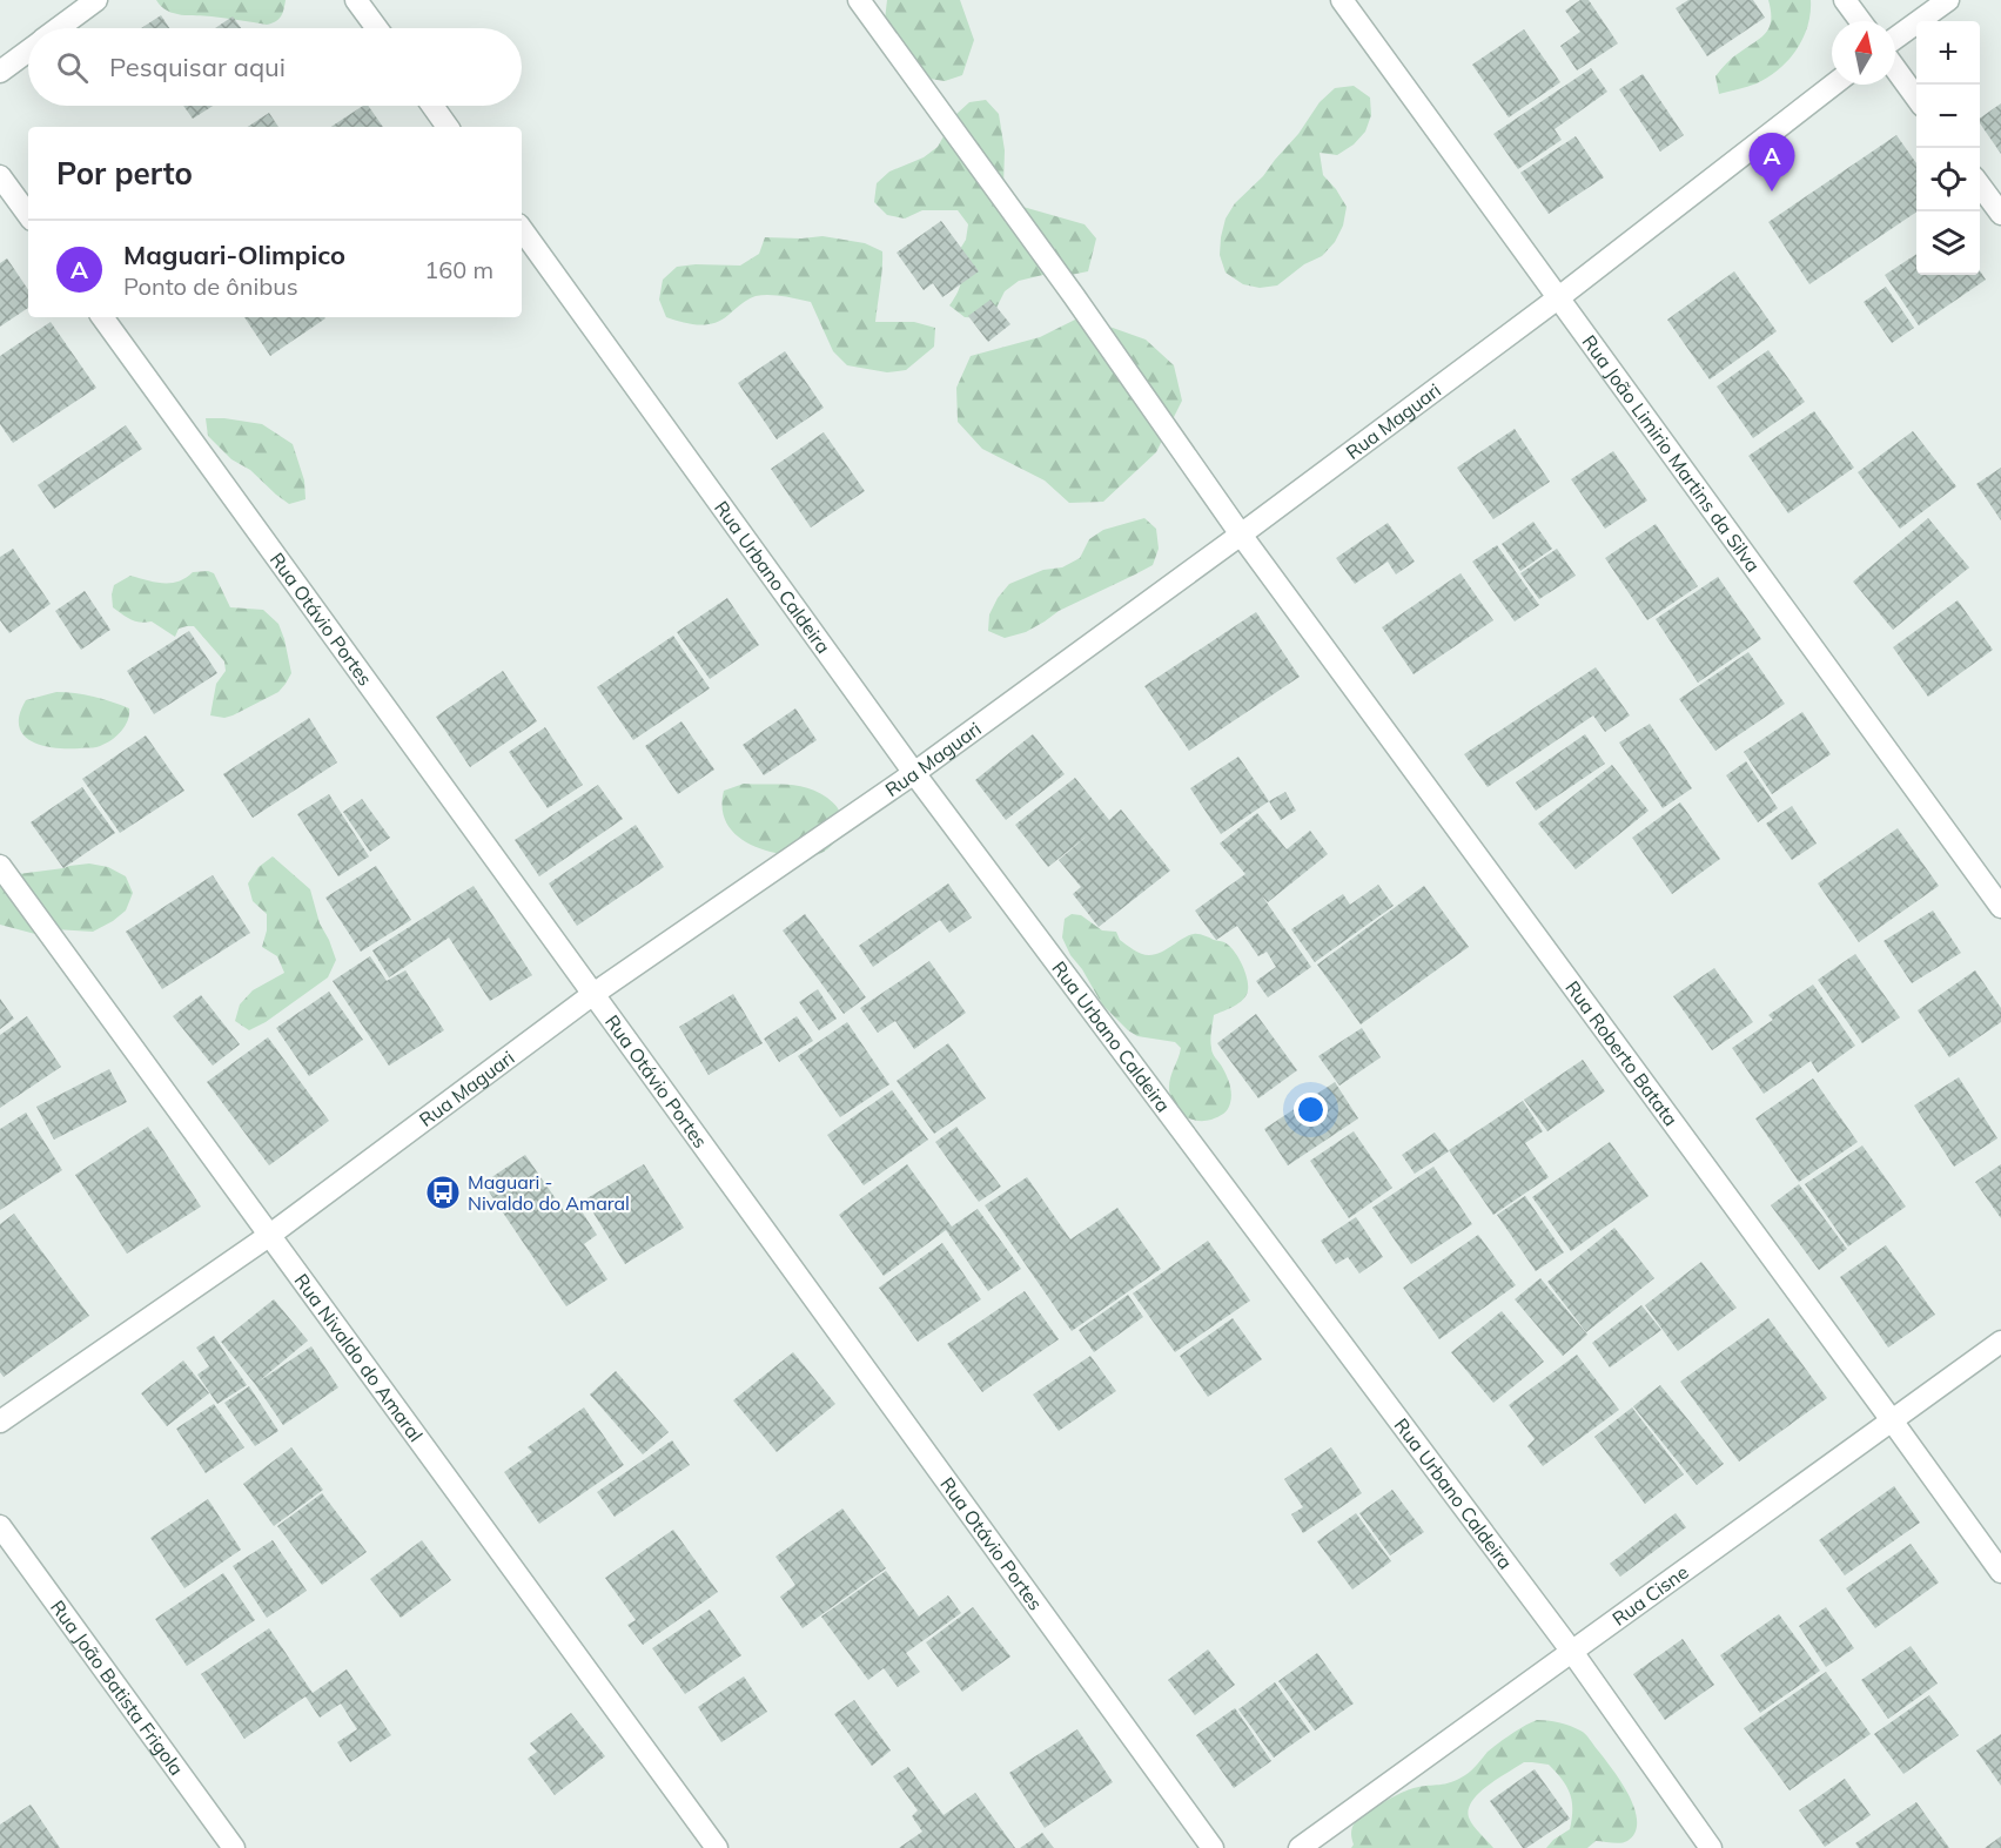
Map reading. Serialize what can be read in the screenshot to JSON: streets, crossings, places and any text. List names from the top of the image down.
{
  "streets": {
    "street": [
      "Rua Maguari",
      "Rua João Limirio Martins da Silva",
      "Rua Urbano Caldeira",
      "Rua Otávio Portes",
      "Rua Roberto Batata",
      "Rua Nivaldo do Amaral",
      "Rua Cisne",
      "Rua João Batista Frigola"
    ]
  },
  "crossings": [
    ["Rua Maguari", "Rua João Limirio Martins da Silva"],
    ["Rua Maguari", "Rua Urbano Caldeira"],
    ["Rua Maguari", "Rua Otávio Portes"],
    ["Rua Maguari", "Rua Roberto Batata"],
    ["Rua Maguari", "Rua Nivaldo do Amaral"],
    ["Rua Urbano Caldeira", "Rua Cisne"],
    ["Rua Roberto Batata", "Rua Cisne"]
  ],
  "places": {
    "bus stop": ["Maguari - Nivaldo do Amaral"]
  },
  "north": "top",
  "page": {
    "map_buttons": ["+", "−"],
    "search": "Pesquisar aqui",
    "heading": "Por perto",
    "pins": "A",
    "list": [
      {
        "mark": "A",
        "name": "Maguari-Olimpico",
        "note": "Ponto de ônibus",
        "value": "160 m"
      }
    ]
  }
}
